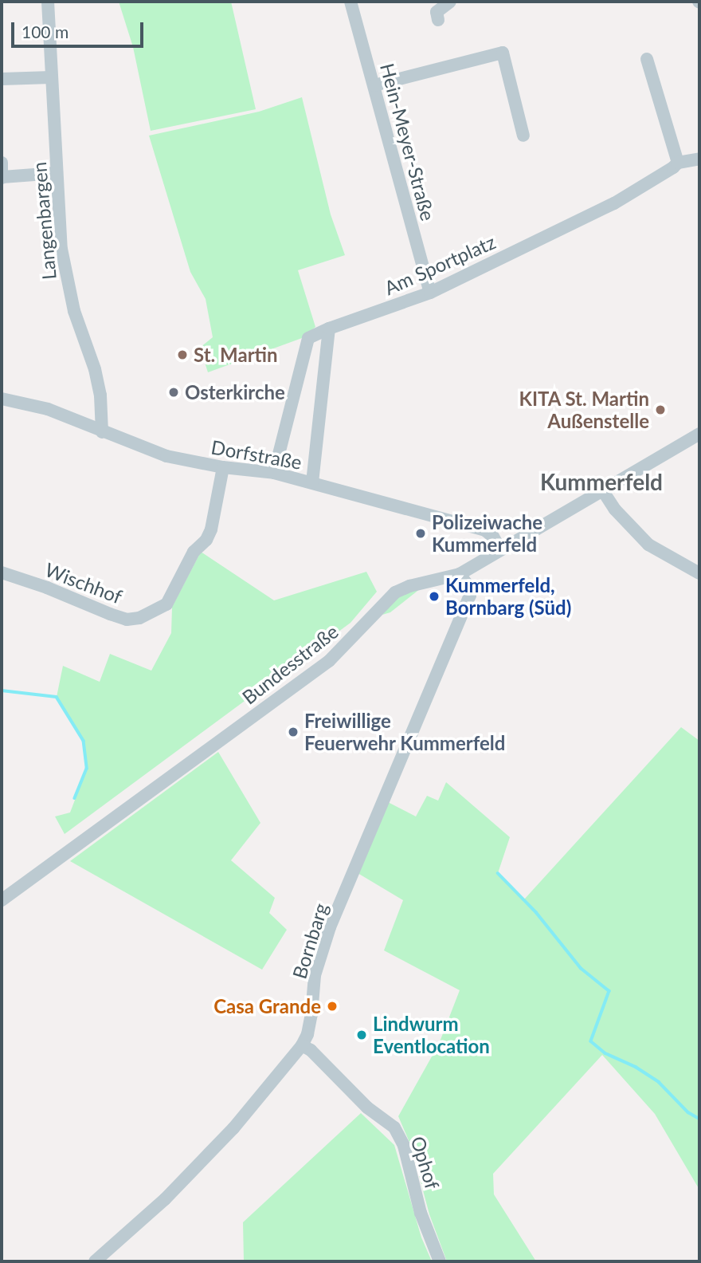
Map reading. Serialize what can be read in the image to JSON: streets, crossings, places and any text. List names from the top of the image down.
{
  "streets": {
    "street": [
      "Hein-Meyer-Straße",
      "Langenbargen",
      "Am Sportplatz",
      "Dorfstraße",
      "Wischhof",
      "Bundesstraße",
      "Bornbarg",
      "Ophof"
    ]
  },
  "crossings": [
    ["Hein-Meyer-Straße", "Am Sportplatz"],
    ["Langenbargen", "Dorfstraße"],
    ["Am Sportplatz", "Dorfstraße"],
    ["Dorfstraße", "Wischhof"],
    ["Dorfstraße", "Bundesstraße"],
    ["Bundesstraße", "Bornbarg"],
    ["Bornbarg", "Ophof"]
  ],
  "districts": ["Kummerfeld"],
  "places": [
    "St. Martin",
    "Osterkirche",
    "KITA St. Martin Außenstelle",
    "Polizeiwache Kummerfeld",
    "Kummerfeld, Bornbarg (Süd)",
    "Freiwillige Feuerwehr Kummerfeld",
    "Casa Grande",
    "Lindwurm Eventlocation"
  ],
  "scale_bar": "100 m"
}
